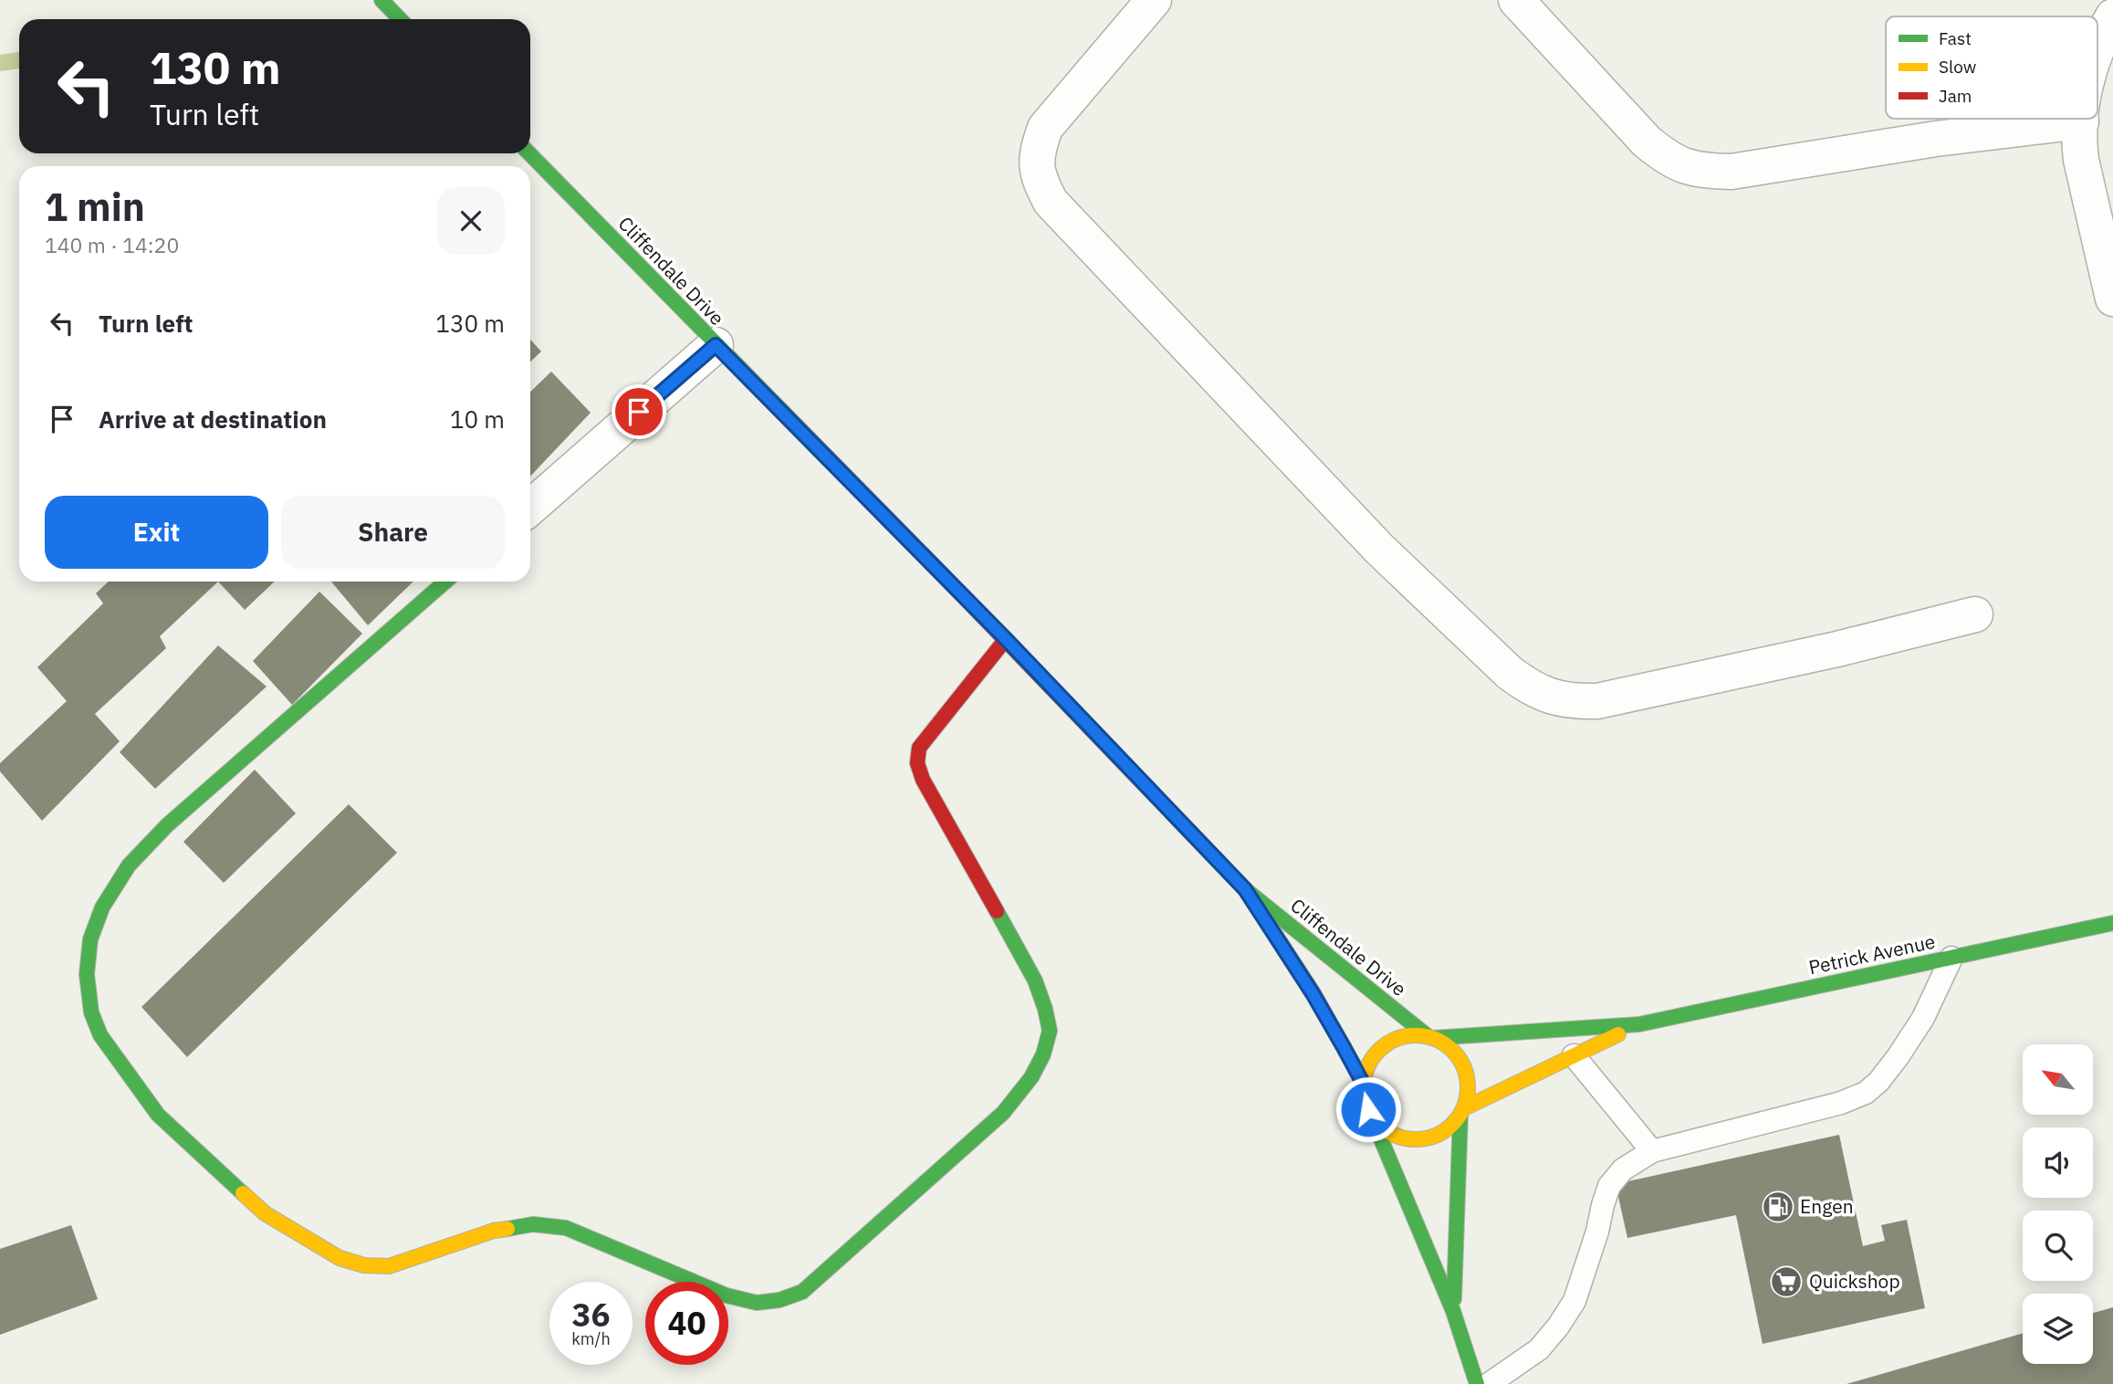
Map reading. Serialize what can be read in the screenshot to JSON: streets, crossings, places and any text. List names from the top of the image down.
{
  "streets": {
    "street": ["Cliffendale Drive", "Petrick Avenue"]
  },
  "crossings": [
    ["Cliffendale Drive", "Petrick Avenue"]
  ],
  "places": {
    "fuel station": ["Engen"],
    "supermarket": ["Quickshop"]
  },
  "legend": ["Fast", "Slow", "Jam"],
  "north": "top left",
  "page": {
    "turn": ["130 m", "Turn left"],
    "heading": ["1 min", "140 m · 14:20"],
    "list": [
      {
        "name": "Turn left",
        "value": "130 m"
      },
      {
        "name": "Arrive at destination",
        "value": "10 m"
      }
    ],
    "buttons": ["Exit", "Share"],
    "speed": "36 km/h",
    "limit": "40"
  }
}
